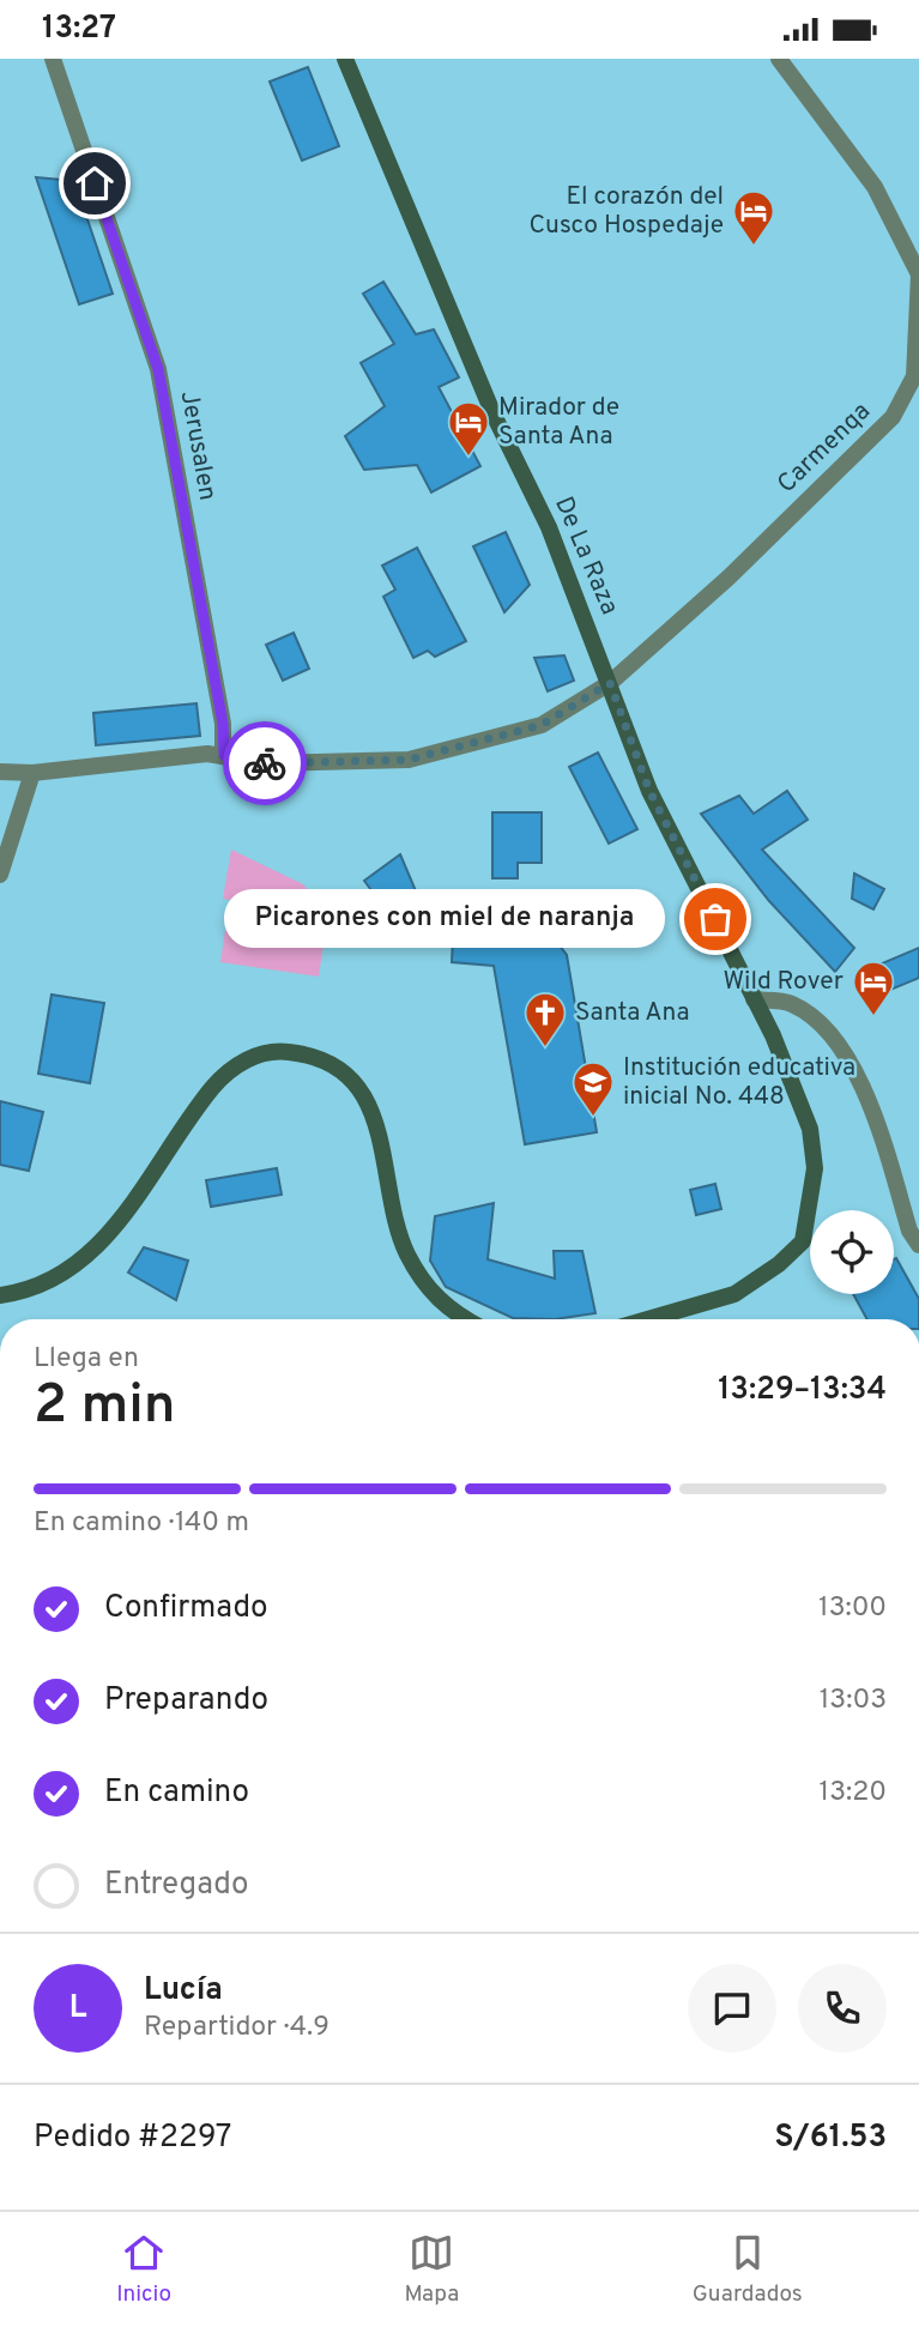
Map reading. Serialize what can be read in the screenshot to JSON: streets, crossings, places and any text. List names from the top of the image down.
{
  "streets": {
    "main road": ["De La Raza"],
    "street": ["Jerusalen", "Carmenqa"]
  },
  "crossings": [
    ["Jerusalen", "Carmenqa"],
    ["Carmenqa", "De La Raza"]
  ],
  "places": {
    "hotel": ["El corazón del Cusco Hospedaje", "Mirador de Santa Ana", "Wild Rover"],
    "other": ["Picarones con miel de naranja"],
    "church": ["Santa Ana"],
    "school or university": ["Institución educativa inicial No. 448"]
  },
  "page": {
    "status": "13:27",
    "bubble": "Picarones con miel de naranja",
    "heading": ["2 min", "Llega en", "13:29–13:34"],
    "panel": [
      "Lucía",
      "Repartidor · 4.9",
      "Pedido #2297",
      "S/61.53"
    ],
    "bar": "En camino · 140 m",
    "list": [
      ["Confirmado", "13:00"],
      ["Preparando", "13:03"],
      ["En camino", "13:20"],
      "Entregado"
    ],
    "round": "L",
    "tabs": ["Inicio", "Mapa", "Guardados"]
  }
}
